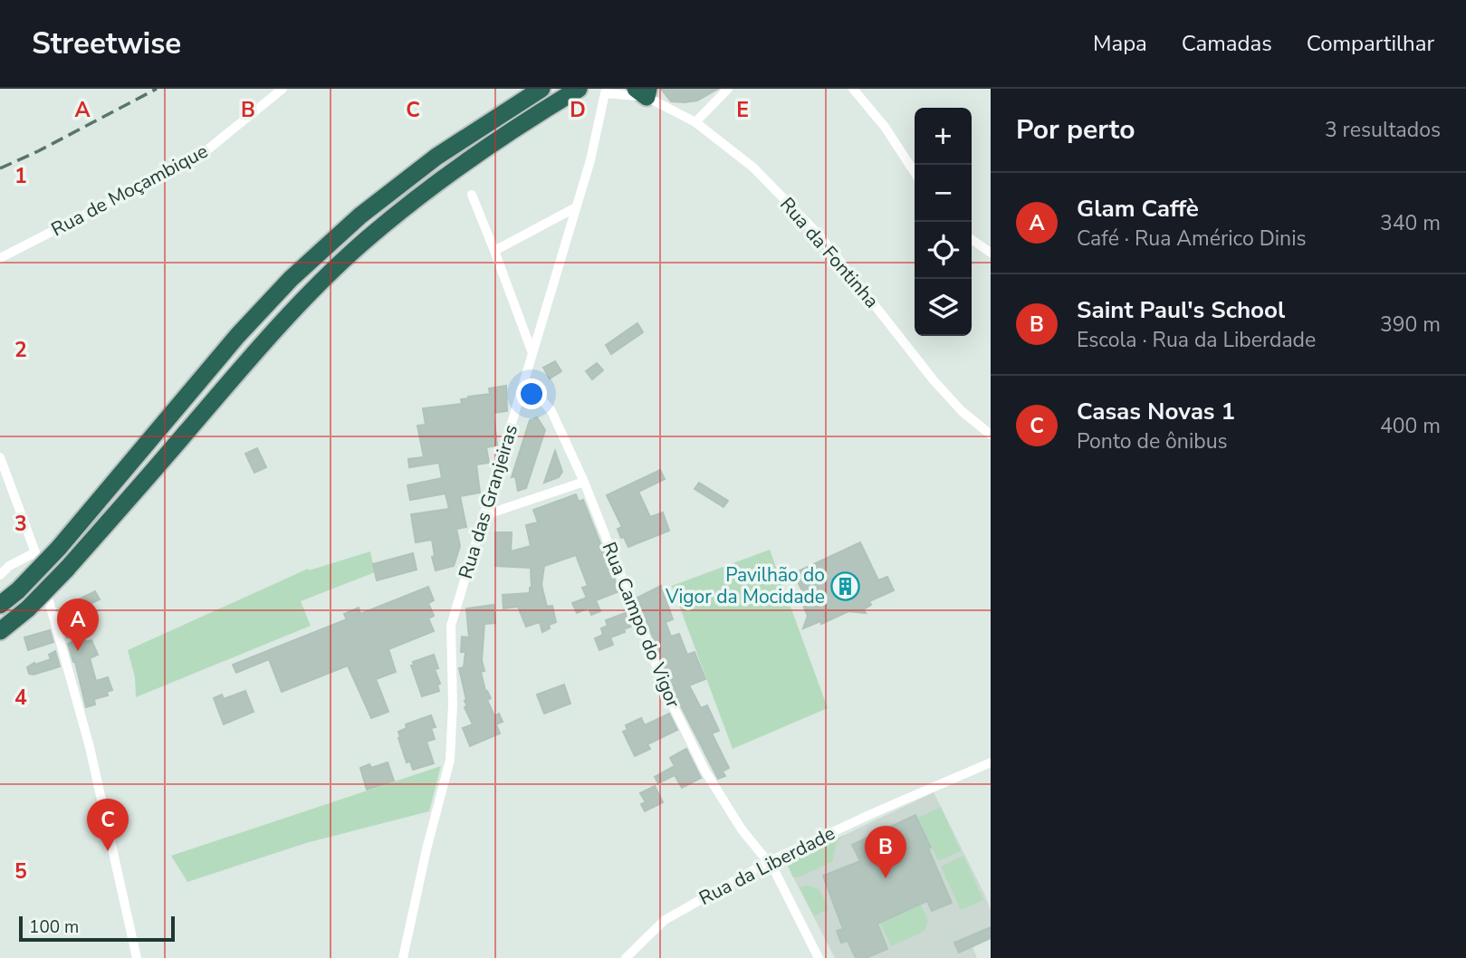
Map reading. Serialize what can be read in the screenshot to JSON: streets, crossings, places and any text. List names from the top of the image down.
{
  "streets": {
    "street": [
      "Rua de Moçambique",
      "Rua da Fontinha",
      "Rua das Granjeiras",
      "Rua Campo do Vigor",
      "Rua da Liberdade"
    ]
  },
  "crossings": [
    ["Rua da Fontinha", "Rua das Granjeiras"],
    ["Rua das Granjeiras", "Rua Campo do Vigor"],
    ["Rua Campo do Vigor", "Rua da Liberdade"]
  ],
  "places": {
    "building": ["Pavilhão do Vigor da Mocidade"]
  },
  "scale_bar": "100 m",
  "page": {
    "header": "Streetwise",
    "nav": ["Mapa", "Camadas", "Compartilhar"],
    "heading": ["Por perto", "3 resultados"],
    "map_buttons": ["+", "−"],
    "list": [
      {
        "mark": "A",
        "name": "Glam Caffè",
        "note": "Café · Rua Américo Dinis",
        "value": "340 m"
      },
      {
        "mark": "B",
        "name": "Saint Paul's School",
        "note": "Escola · Rua da Liberdade",
        "value": "390 m"
      },
      {
        "mark": "C",
        "name": "Casas Novas 1",
        "note": "Ponto de ônibus",
        "value": "400 m"
      }
    ],
    "pins": ["A", "C", "B"],
    "scale": "100 m"
  },
  "grid": {
    "columns": [
      "A",
      "B",
      "C",
      "D",
      "E"
    ],
    "rows": [
      "1",
      "2",
      "3",
      "4",
      "5"
    ]
  }
}
